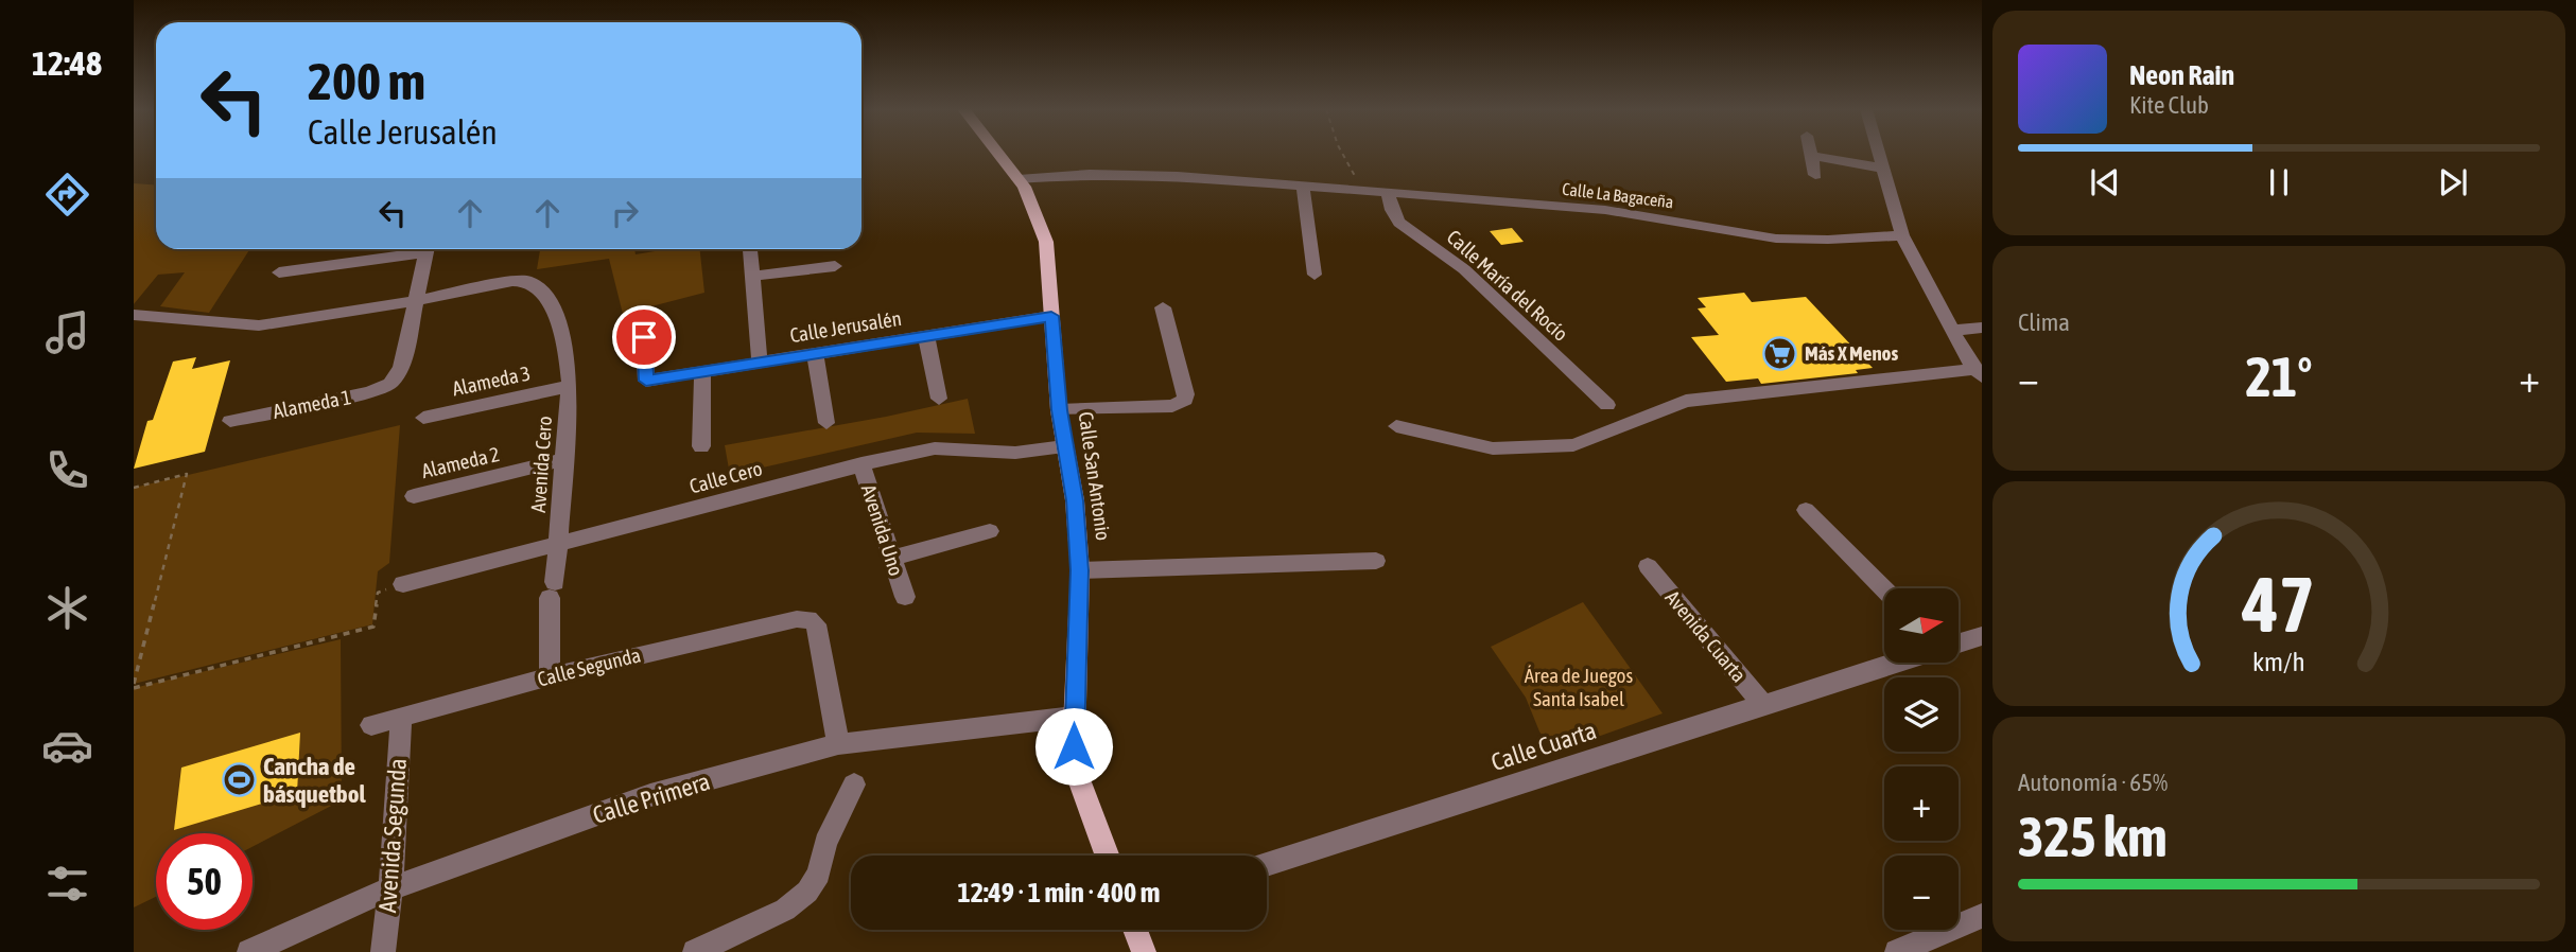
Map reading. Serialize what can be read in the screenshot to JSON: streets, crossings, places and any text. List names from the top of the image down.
{
  "streets": {
    "main road": ["Calle San Antonio"],
    "street": [
      "Calle La Bagaceña",
      "Calle María del Rocío",
      "Calle Jerusalén",
      "Alameda 3",
      "Alameda 1",
      "Alameda 2",
      "Avenida Cero",
      "Calle Cero",
      "Avenida Uno",
      "Avenida Cuarta",
      "Calle Segunda",
      "Calle Cuarta",
      "Calle Primera",
      "Avenida Segunda"
    ]
  },
  "crossings": [
    ["Calle La Bagaceña", "Calle María del Rocío"],
    ["Calle La Bagaceña", "Calle San Antonio"],
    ["Calle Jerusalén", "Calle San Antonio"],
    ["Alameda 3", "Avenida Cero"],
    ["Alameda 1", "Avenida Cero"],
    ["Alameda 2", "Avenida Cero"],
    ["Avenida Cero", "Calle Cero"],
    ["Avenida Cero", "Calle Segunda"],
    ["Calle San Antonio", "Calle Cero"],
    ["Calle San Antonio", "Calle Primera"],
    ["Calle Cero", "Avenida Uno"],
    ["Avenida Cuarta", "Calle Cuarta"],
    ["Calle Segunda", "Calle Primera"],
    ["Calle Segunda", "Avenida Segunda"],
    ["Calle Primera", "Avenida Segunda"]
  ],
  "parks": ["Área de Juegos Santa Isabel"],
  "places": {
    "supermarket": ["Más X Menos"],
    "sports": ["Cancha de básquetbol"]
  },
  "north": "right",
  "page": {
    "tabs": "12:48",
    "turn": ["200 m", "Calle Jerusalén"],
    "song": ["Neon Rain", "Kite Club"],
    "tile": [
      "Clima",
      ["Autonomía · 65%", "325 km"]
    ],
    "heat": ["−", "21°", "+"],
    "map_buttons": ["+", "−"],
    "limit": "50",
    "trip": "12:49 · 1 min · 400 m",
    "gauge": ["47", "km/h"]
  }
}
